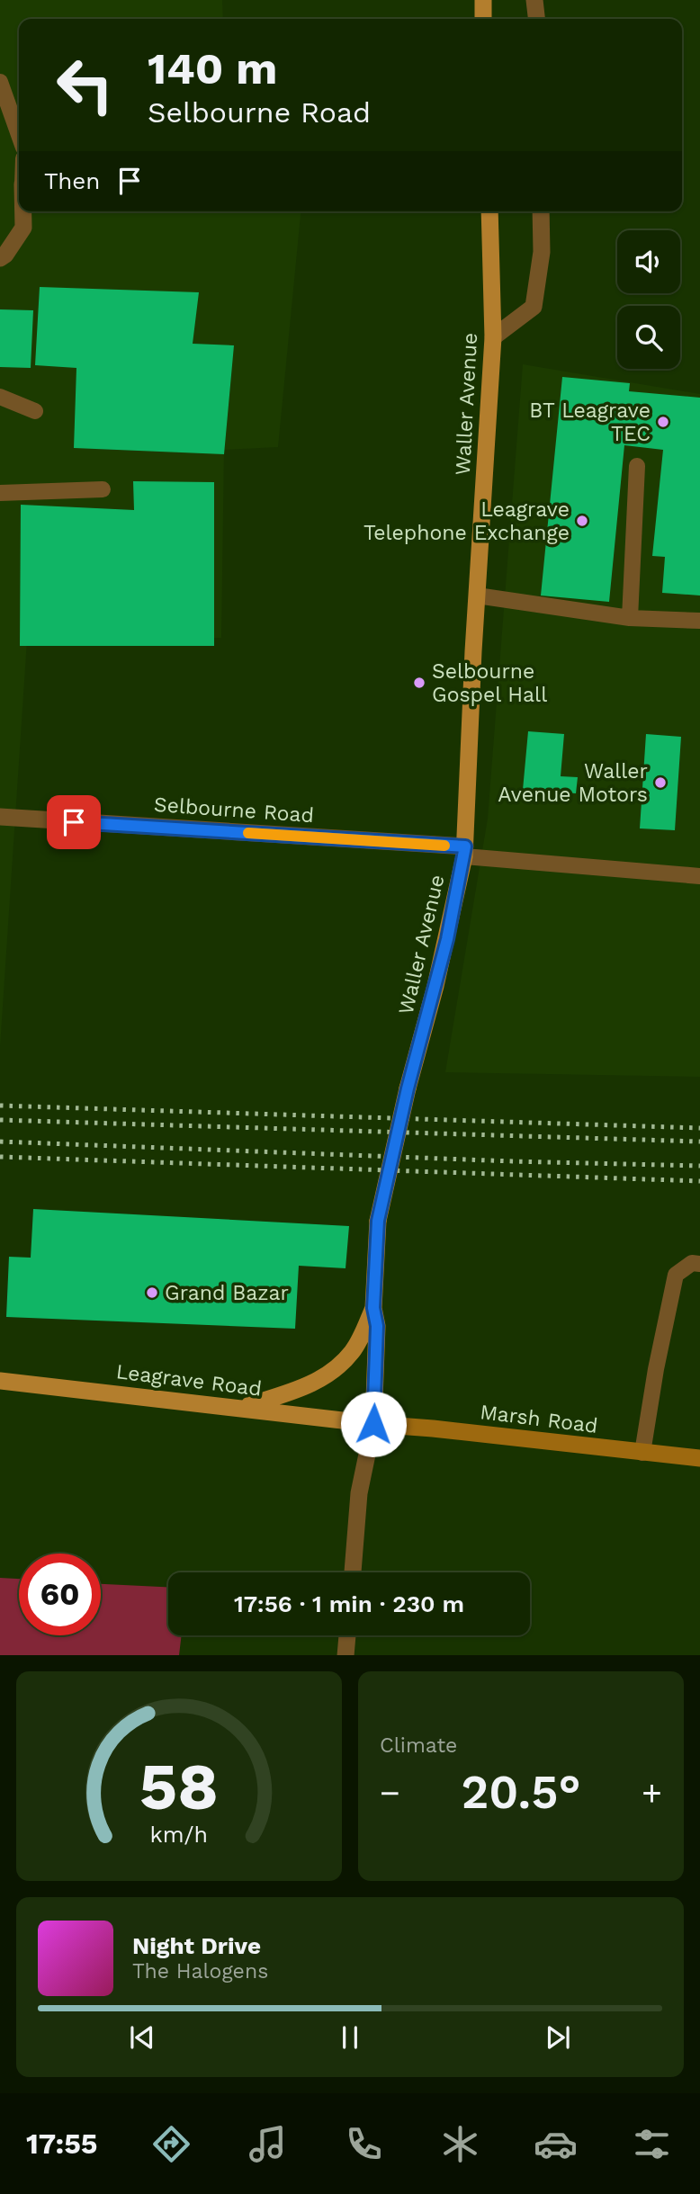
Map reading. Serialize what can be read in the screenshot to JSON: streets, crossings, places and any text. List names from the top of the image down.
{
  "streets": {
    "main road": ["Waller Avenue", "Leagrave Road", "Marsh Road"],
    "street": ["Selbourne Road"]
  },
  "crossings": [
    ["Waller Avenue", "Selbourne Road"],
    ["Waller Avenue", "Leagrave Road"],
    ["Waller Avenue", "Marsh Road"],
    ["Leagrave Road", "Marsh Road"]
  ],
  "places": [
    "BT Leagrave TEC",
    "Leagrave Telephone Exchange",
    "Selbourne Gospel Hall",
    "Waller Avenue Motors",
    "Grand Bazar"
  ],
  "page": {
    "turn": ["140 m", "Selbourne Road"],
    "then": "Then",
    "limit": "60",
    "trip": "17:56 · 1 min · 230 m",
    "tile": "Climate",
    "heat": ["−", "20.5°", "+"],
    "song": ["Night Drive", "The Halogens"],
    "tabs": "17:55",
    "gauge": ["58", "km/h"]
  }
}
